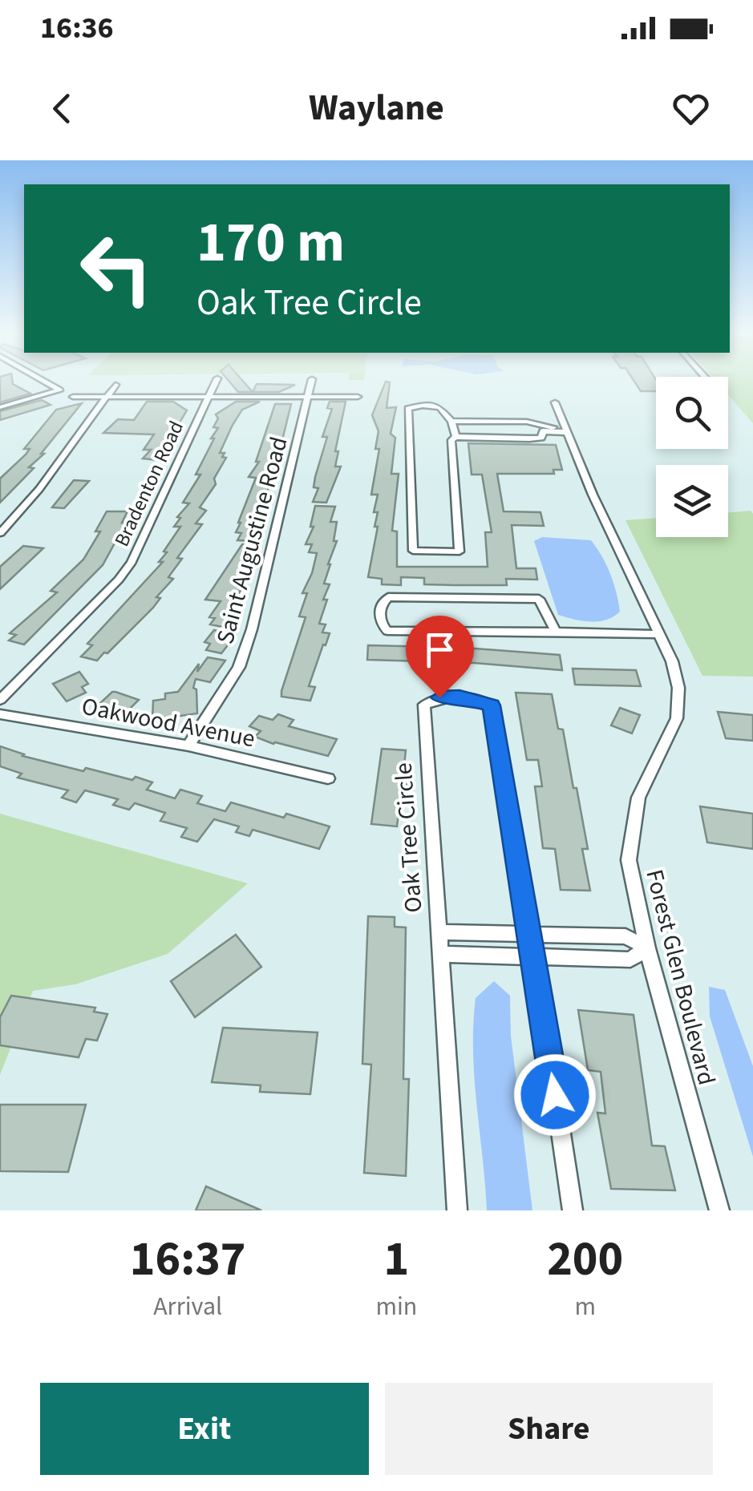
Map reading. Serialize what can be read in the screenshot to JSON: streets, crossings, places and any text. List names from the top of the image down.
{
  "streets": {
    "street": [
      "Bradenton Road",
      "Saint Augustine Road",
      "Oakwood Avenue",
      "Oak Tree Circle",
      "Forest Glen Boulevard"
    ]
  },
  "crossings": [
    ["Saint Augustine Road", "Oakwood Avenue"],
    ["Oak Tree Circle", "Forest Glen Boulevard"]
  ],
  "page": {
    "status": "16:36",
    "header": "Waylane",
    "turn": ["170 m", "Oak Tree Circle"],
    "eta": [
      "16:37",
      "Arrival",
      "1",
      "min",
      "200",
      "m"
    ],
    "buttons": ["Exit", "Share"]
  }
}
